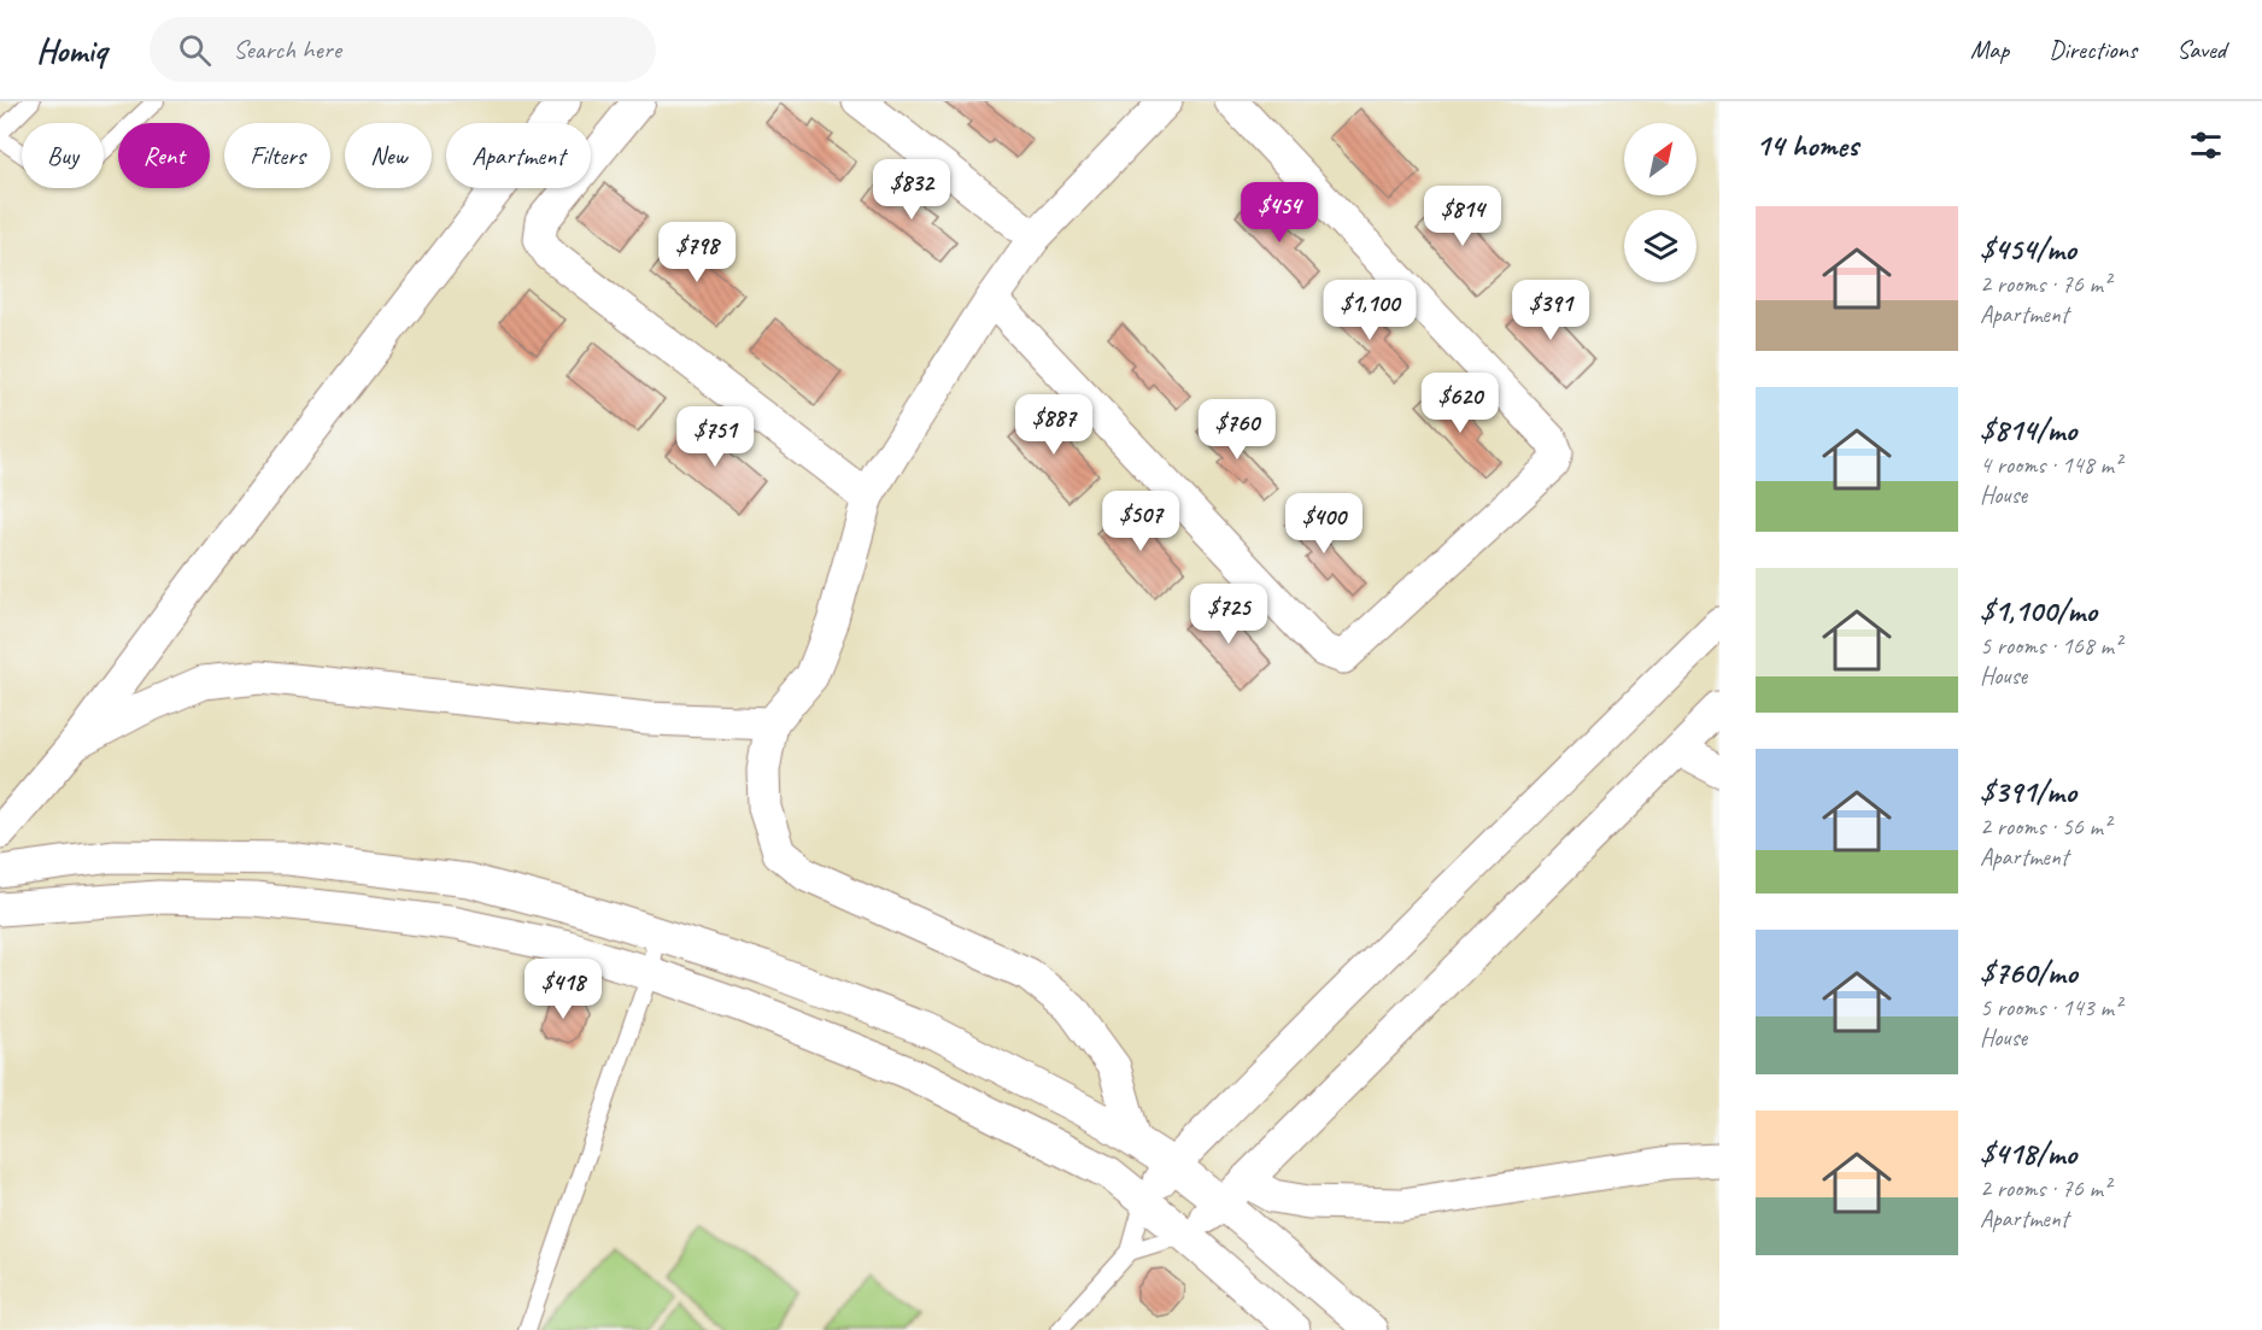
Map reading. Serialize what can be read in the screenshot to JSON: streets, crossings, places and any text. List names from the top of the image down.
{
  "north": "top right",
  "page": {
    "header": "Homiq",
    "search": "Search here",
    "nav": ["Map", "Directions", "Saved"],
    "heading": "14 homes",
    "chip": [
      "Buy",
      "Rent",
      "Filters",
      "New",
      "Apartment"
    ],
    "price": [
      "$832",
      "$454",
      "$814",
      "$798",
      "$1,100",
      "$391",
      "$620",
      "$887",
      "$760",
      "$751",
      "$507",
      "$400",
      "$725",
      "$418"
    ],
    "list": [
      {
        "name": "$454/mo",
        "note": "2 rooms · 76 m² · Apartment"
      },
      {
        "name": "$814/mo",
        "note": "4 rooms · 148 m² · House"
      },
      {
        "name": "$1,100/mo",
        "note": "5 rooms · 168 m² · House"
      },
      {
        "name": "$391/mo",
        "note": "2 rooms · 56 m² · Apartment"
      },
      {
        "name": "$760/mo",
        "note": "5 rooms · 143 m² · House"
      },
      {
        "name": "$418/mo",
        "note": "2 rooms · 76 m² · Apartment"
      }
    ]
  }
}
